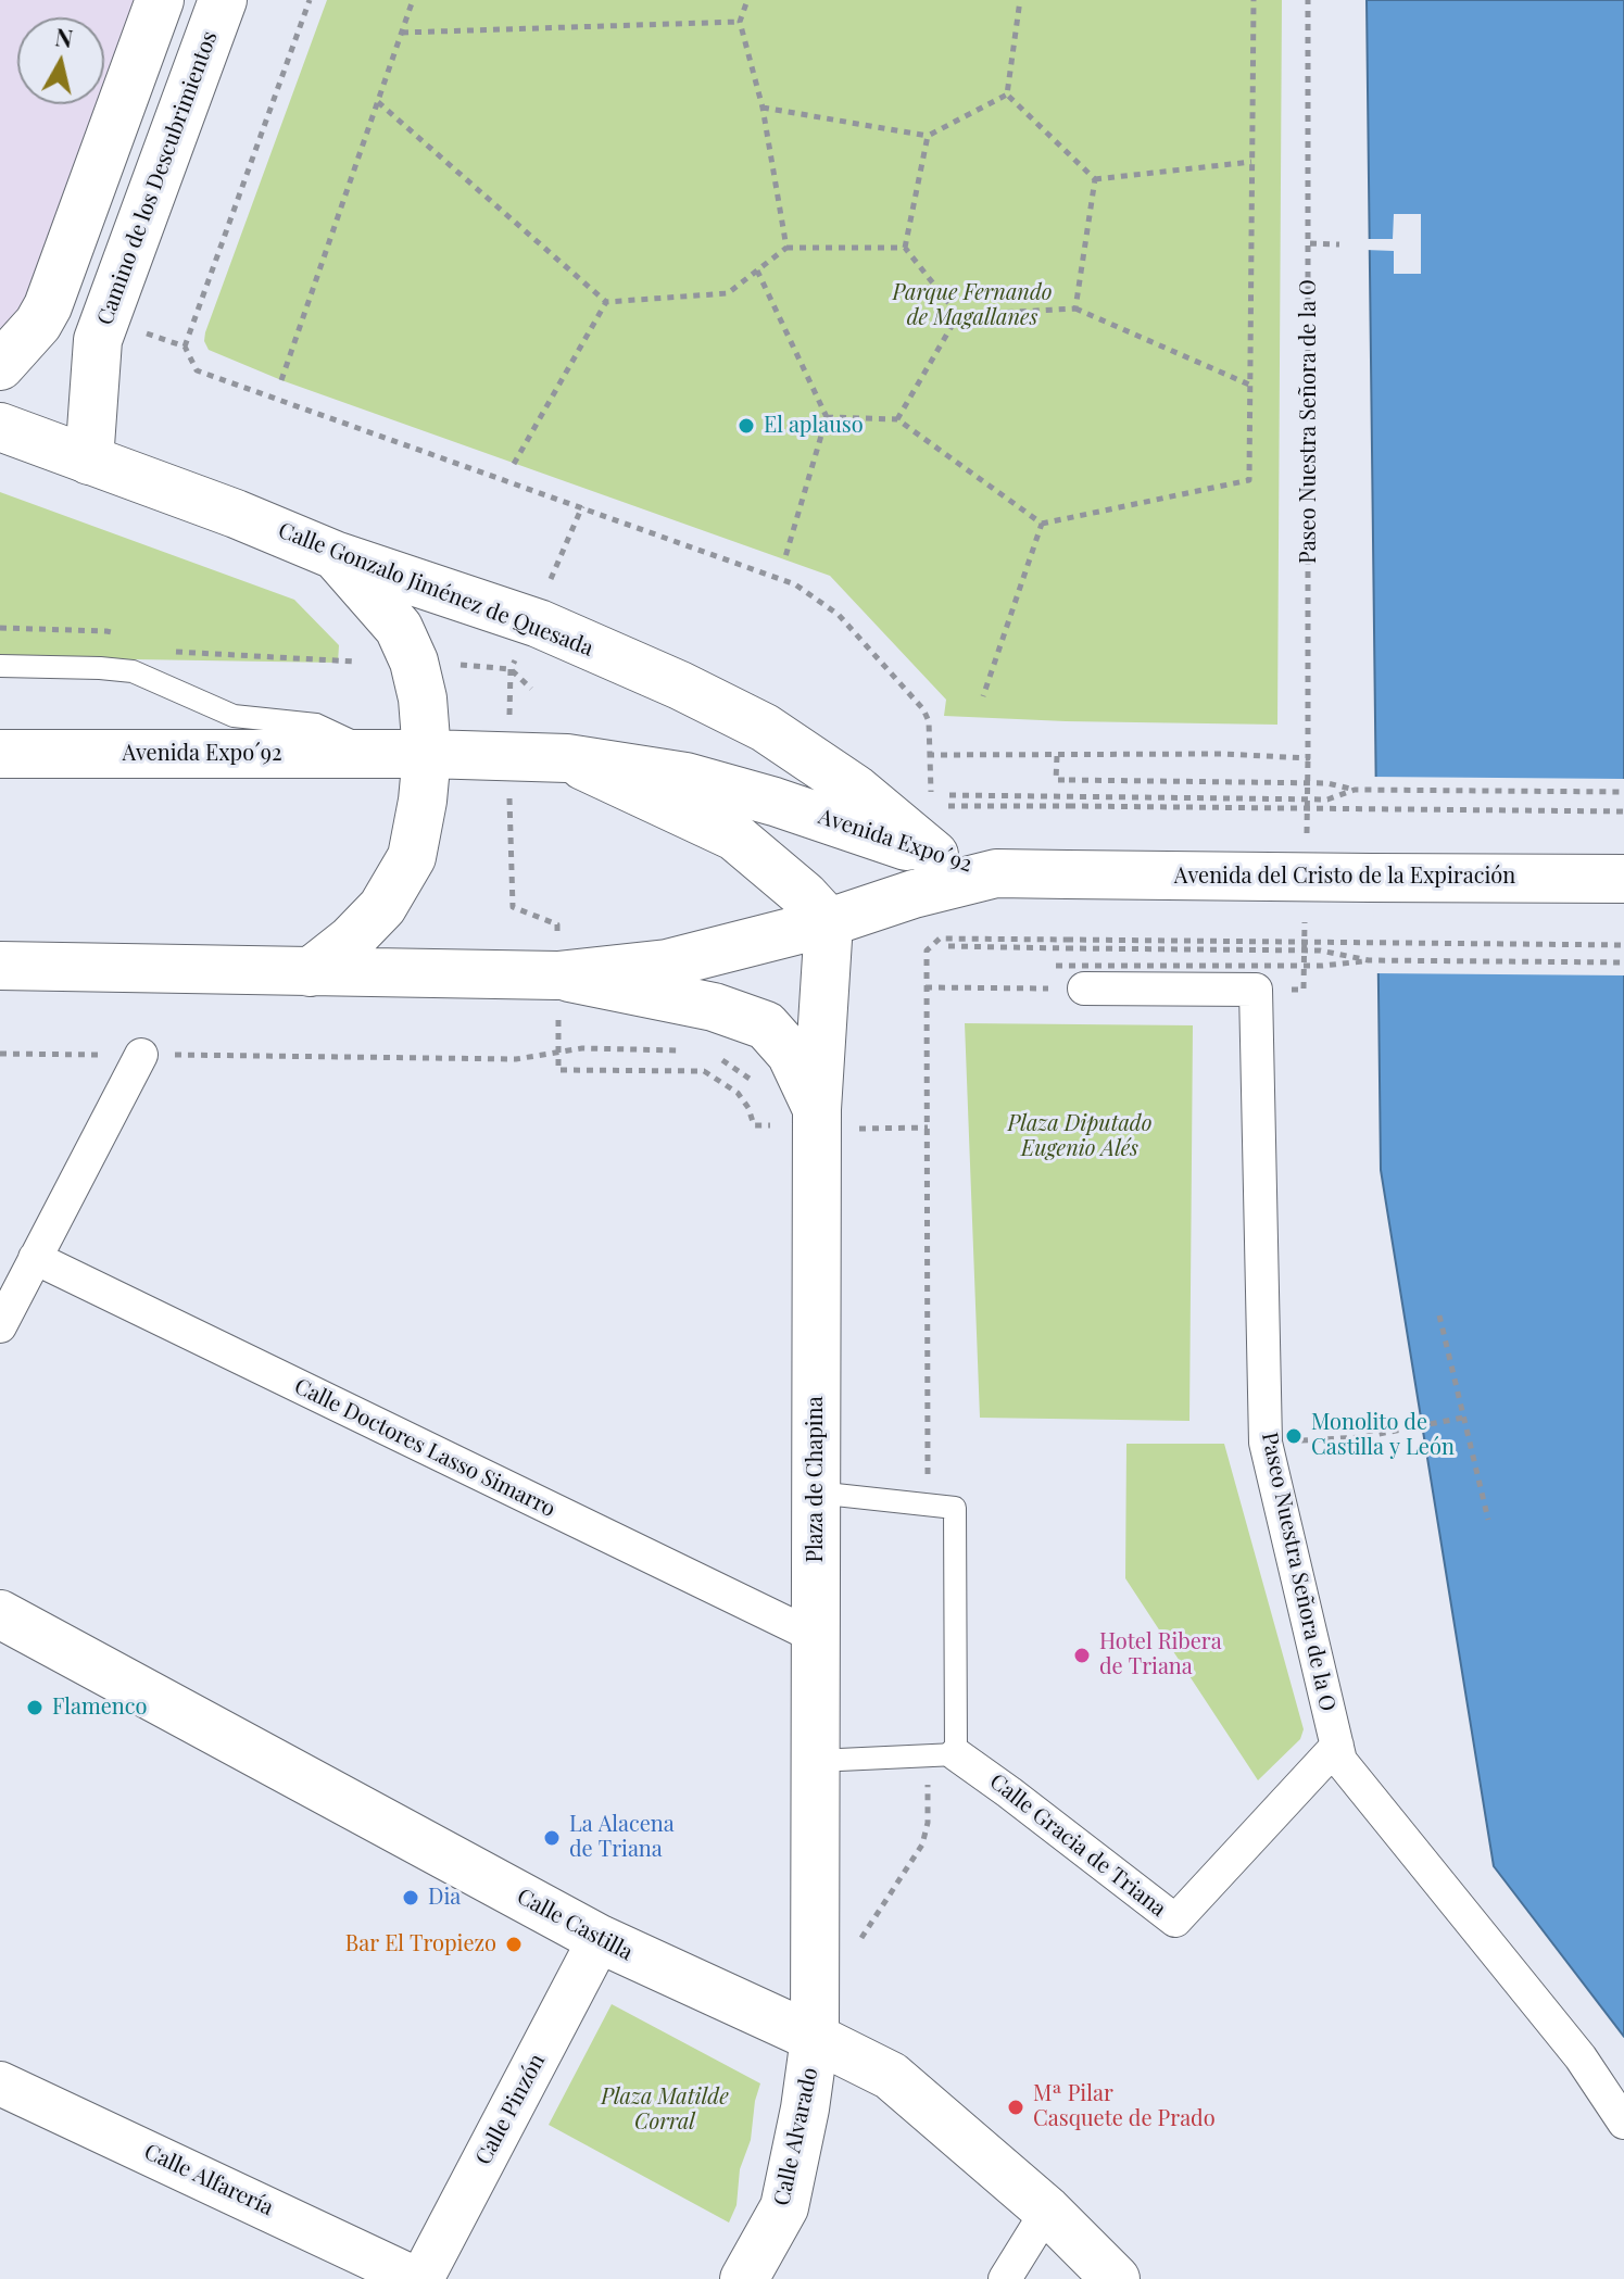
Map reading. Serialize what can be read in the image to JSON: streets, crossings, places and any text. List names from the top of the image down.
{
  "streets": {
    "main road": [
      "Camino de los Descubrimientos",
      "Calle Gonzalo Jiménez de Quesada",
      "Avenida Expo´92",
      "Avenida del Cristo de la Expiración",
      "Plaza de Chapina",
      "Calle Castilla",
      "Calle Alvarado"
    ],
    "street": [
      "Paseo Nuestra Señora de la O",
      "Calle Doctores Lasso Simarro",
      "Calle Gracia de Triana",
      "Calle Pinzón",
      "Calle Alfarería"
    ]
  },
  "crossings": [
    ["Camino de los Descubrimientos", "Calle Gonzalo Jiménez de Quesada"],
    ["Paseo Nuestra Señora de la O", "Calle Gracia de Triana"],
    ["Calle Gonzalo Jiménez de Quesada", "Avenida Expo´92"],
    ["Avenida Expo´92", "Avenida del Cristo de la Expiración"],
    ["Avenida Expo´92", "Plaza de Chapina"],
    ["Calle Doctores Lasso Simarro", "Plaza de Chapina"],
    ["Plaza de Chapina", "Calle Castilla"],
    ["Plaza de Chapina", "Calle Alvarado"],
    ["Calle Castilla", "Calle Pinzón"],
    ["Calle Castilla", "Calle Alvarado"],
    ["Calle Pinzón", "Calle Alfarería"]
  ],
  "parks": ["Parque Fernando de Magallanes", "Plaza Diputado Eugenio Alés", "Plaza Matilde Corral"],
  "places": [
    "El aplauso",
    "Monolito de Castilla y León",
    "Hotel Ribera de Triana",
    "Flamenco",
    "La Alacena de Triana",
    "Dia",
    "Bar El Tropiezo",
    "Mª Pilar Casquete de Prado"
  ],
  "north": "top"
}
